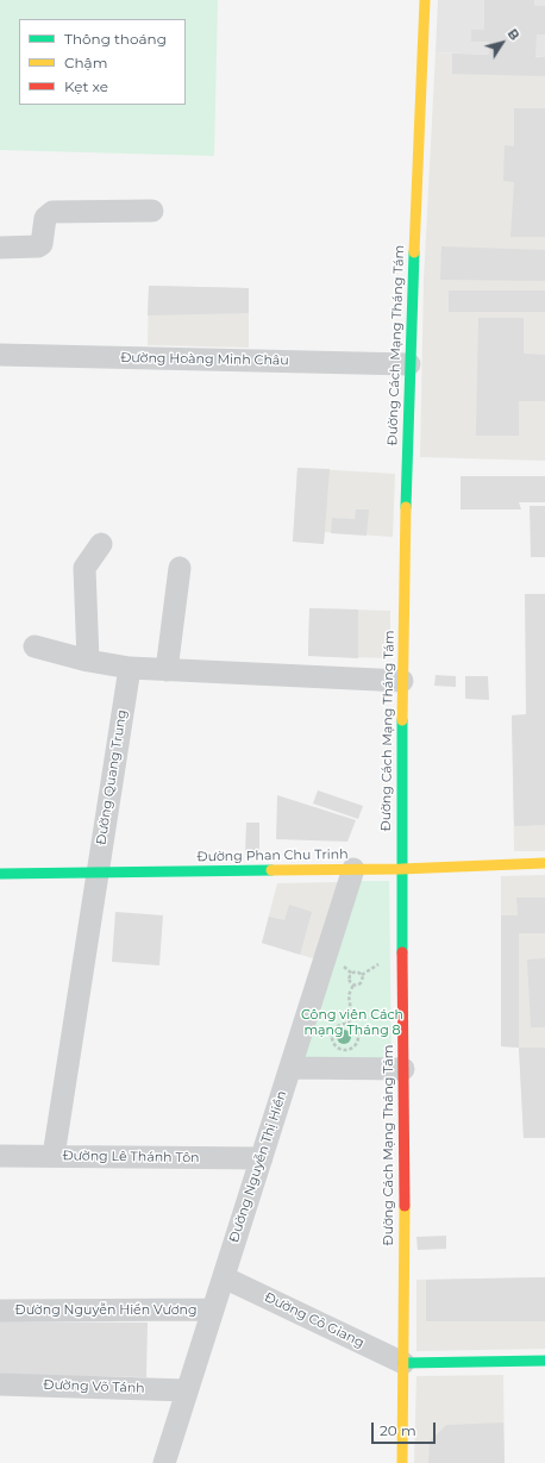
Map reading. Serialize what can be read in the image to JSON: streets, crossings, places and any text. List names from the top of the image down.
{
  "streets": {
    "main road": ["Đường Cách Mạng Tháng Tám", "Đường Phan Chu Trinh"],
    "street": [
      "Đường Hoàng Minh Châu",
      "Đường Quang Trung",
      "Đường Lê Thánh Tôn",
      "Đường Nguyễn Thị Hiền",
      "Đường Nguyễn Hiền Vương",
      "Đường Cô Giang",
      "Đường Võ Tánh"
    ]
  },
  "crossings": [
    ["Đường Cách Mạng Tháng Tám", "Đường Hoàng Minh Châu"],
    ["Đường Cách Mạng Tháng Tám", "Đường Phan Chu Trinh"],
    ["Đường Cách Mạng Tháng Tám", "Đường Cô Giang"],
    ["Đường Quang Trung", "Đường Phan Chu Trinh"],
    ["Đường Quang Trung", "Đường Lê Thánh Tôn"],
    ["Đường Phan Chu Trinh", "Đường Nguyễn Thị Hiền"],
    ["Đường Lê Thánh Tôn", "Đường Nguyễn Thị Hiền"],
    ["Đường Nguyễn Thị Hiền", "Đường Nguyễn Hiền Vương"],
    ["Đường Nguyễn Thị Hiền", "Đường Cô Giang"],
    ["Đường Nguyễn Thị Hiền", "Đường Võ Tánh"]
  ],
  "parks": ["Công viên Cách mạng Tháng 8"],
  "legend": ["Thông thoáng", "Chậm", "Kẹt xe"],
  "scale_bar": "20 m",
  "north": "top right"
}
